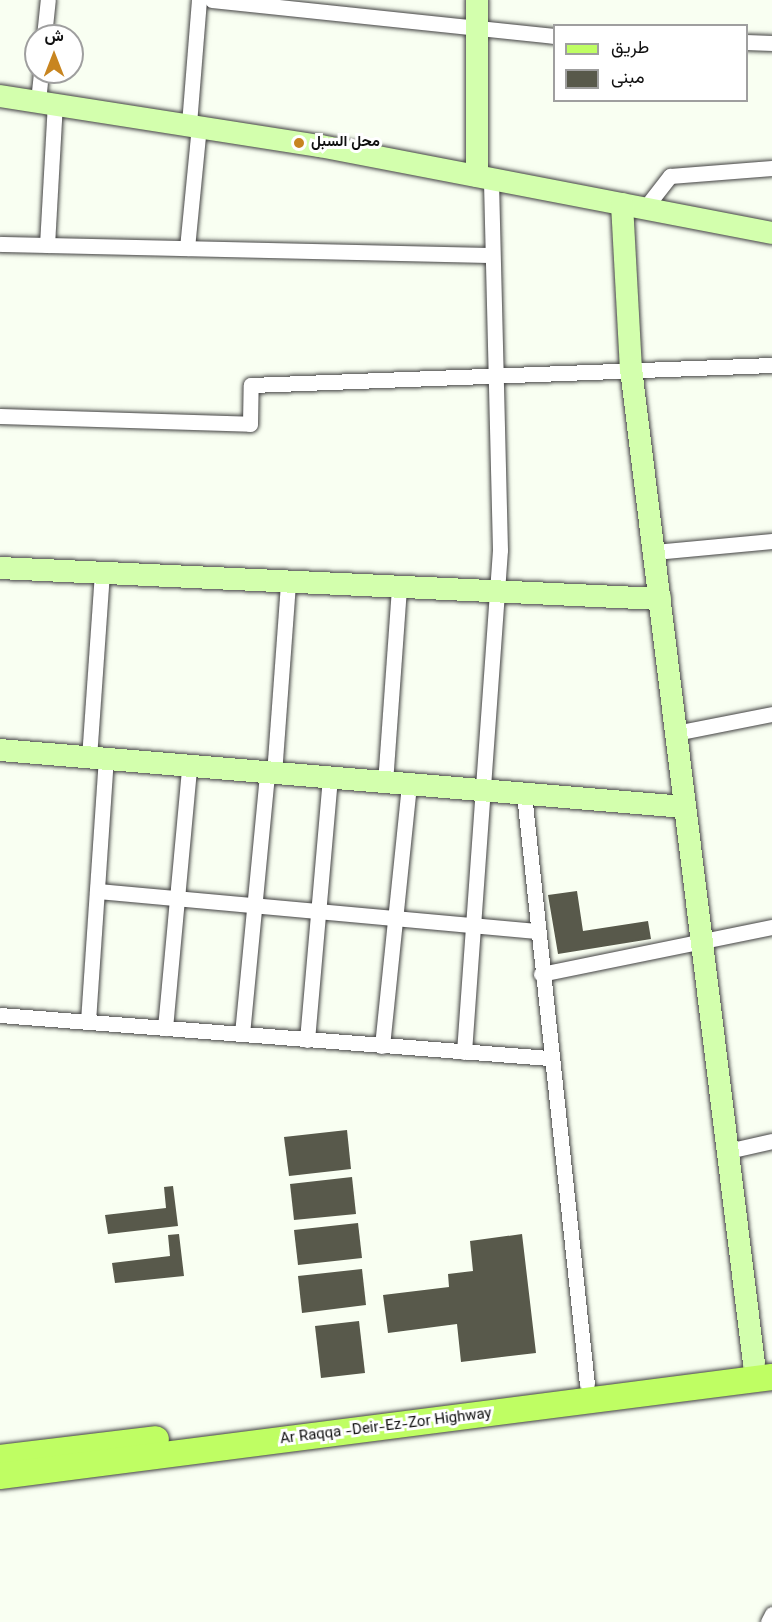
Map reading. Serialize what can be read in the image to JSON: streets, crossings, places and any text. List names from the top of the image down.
{
  "streets": {
    "main road": ["Ar Raqqa -Deir-Ez-Zor Highway"]
  },
  "places": ["محل السبل"],
  "legend": ["طريق", "مبنى"],
  "north": "top"
}
